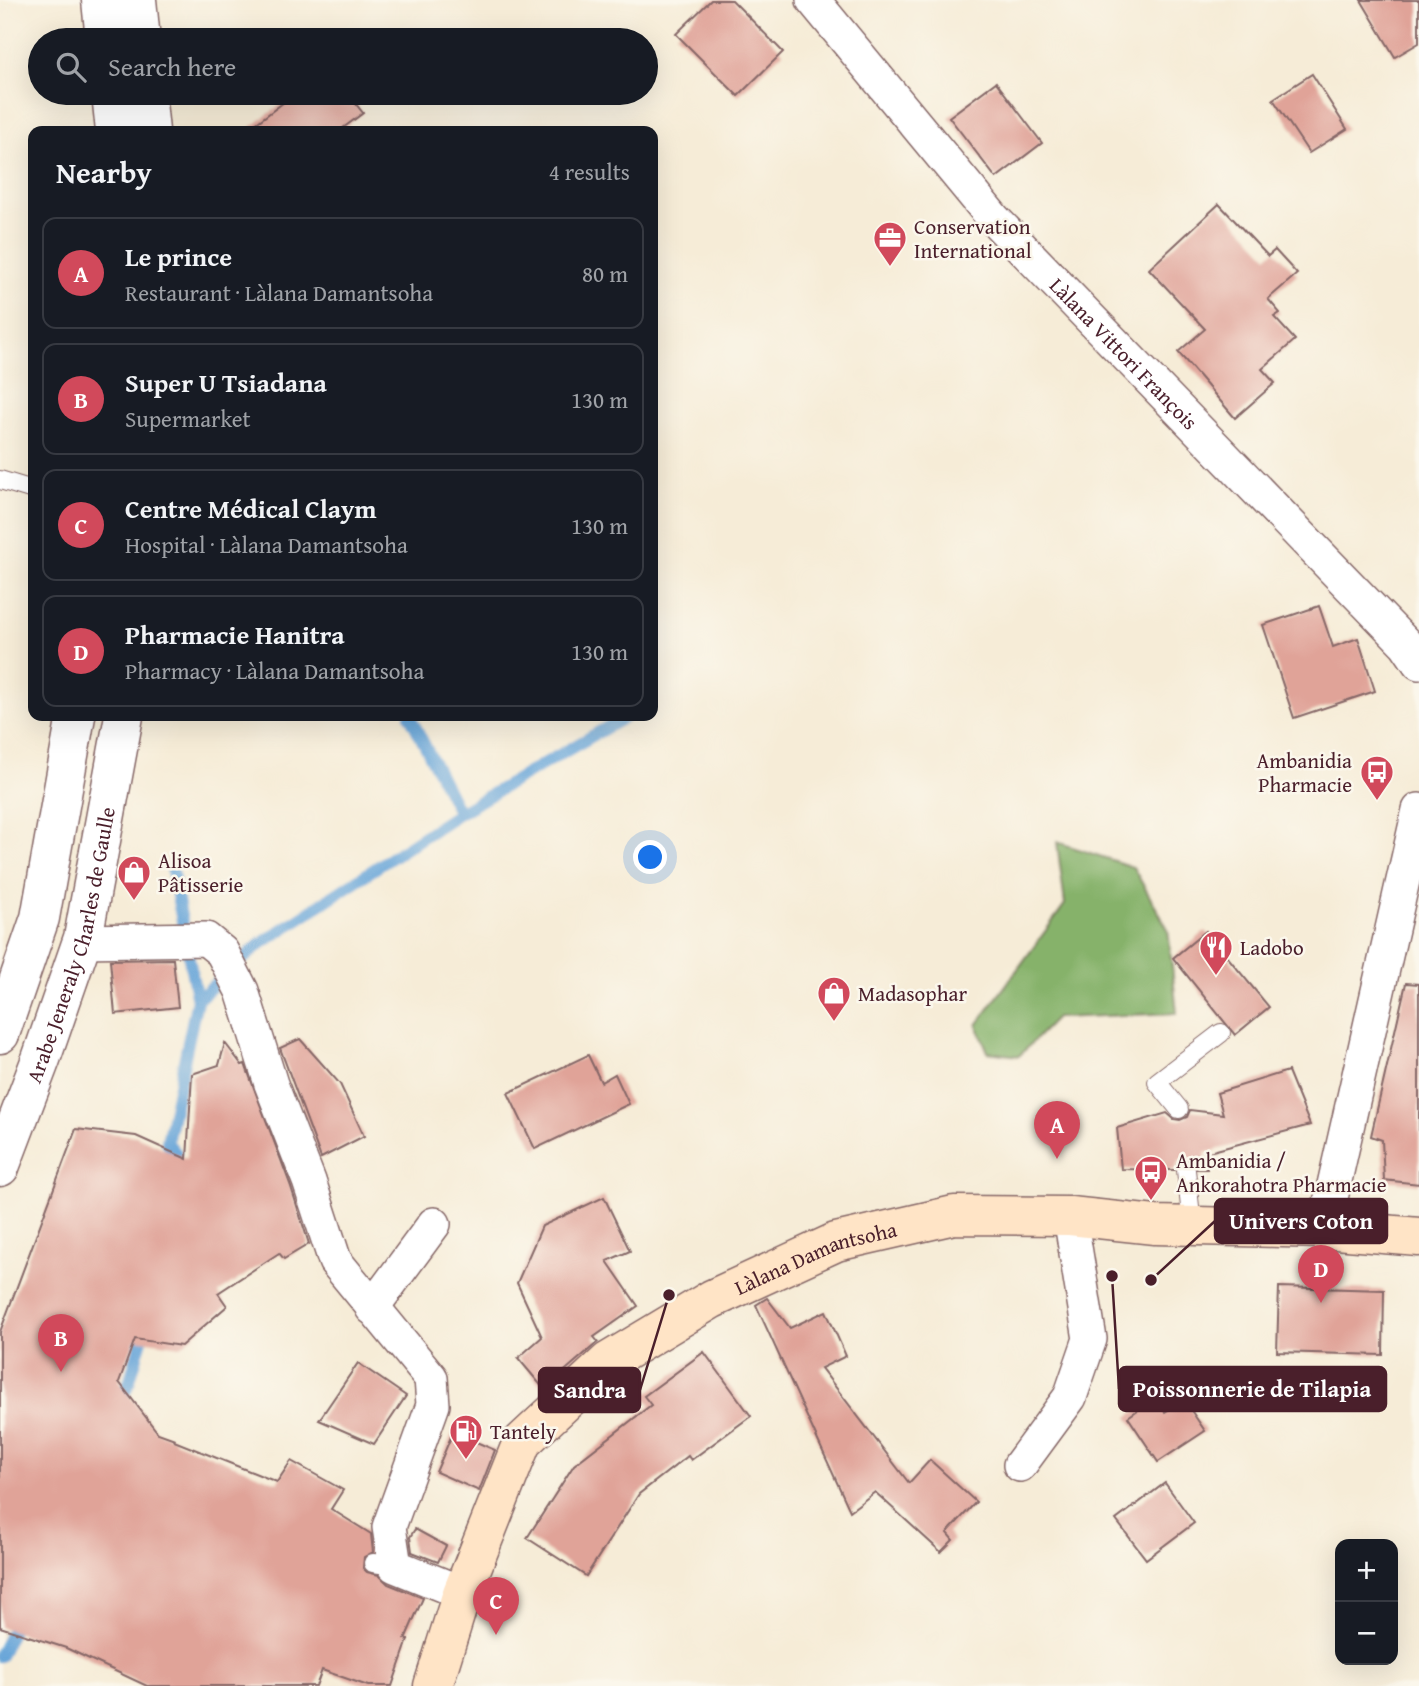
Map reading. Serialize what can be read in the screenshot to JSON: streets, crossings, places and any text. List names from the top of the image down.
{
  "streets": {
    "main road": ["Làlana Damantsoha"],
    "street": ["Làlana Vittori François", "Arabe Jeneraly Charles de Gaulle"]
  },
  "places": {
    "office": ["Conservation International"],
    "bus stop": ["Ambanidia Pharmacie", "Ambanidia / Ankorahotra Pharmacie"],
    "shop": ["Alisoa Pâtisserie", "Madasophar"],
    "restaurant": ["Ladobo"],
    "other": ["Poissonnerie de Tilapia", "Univers Coton", "Sandra"],
    "fuel station": ["Tantely"]
  },
  "page": {
    "search": "Search here",
    "heading": ["Nearby", "4 results"],
    "list": [
      {
        "mark": "A",
        "name": "Le prince",
        "note": "Restaurant · Làlana Damantsoha",
        "value": "80 m"
      },
      {
        "mark": "B",
        "name": "Super U Tsiadana",
        "note": "Supermarket",
        "value": "130 m"
      },
      {
        "mark": "C",
        "name": "Centre Médical Claym",
        "note": "Hospital · Làlana Damantsoha",
        "value": "130 m"
      },
      {
        "mark": "D",
        "name": "Pharmacie Hanitra",
        "note": "Pharmacy · Làlana Damantsoha",
        "value": "130 m"
      }
    ],
    "pins": [
      "A",
      "D",
      "B",
      "C"
    ],
    "map_buttons": ["+", "−"]
  }
}
